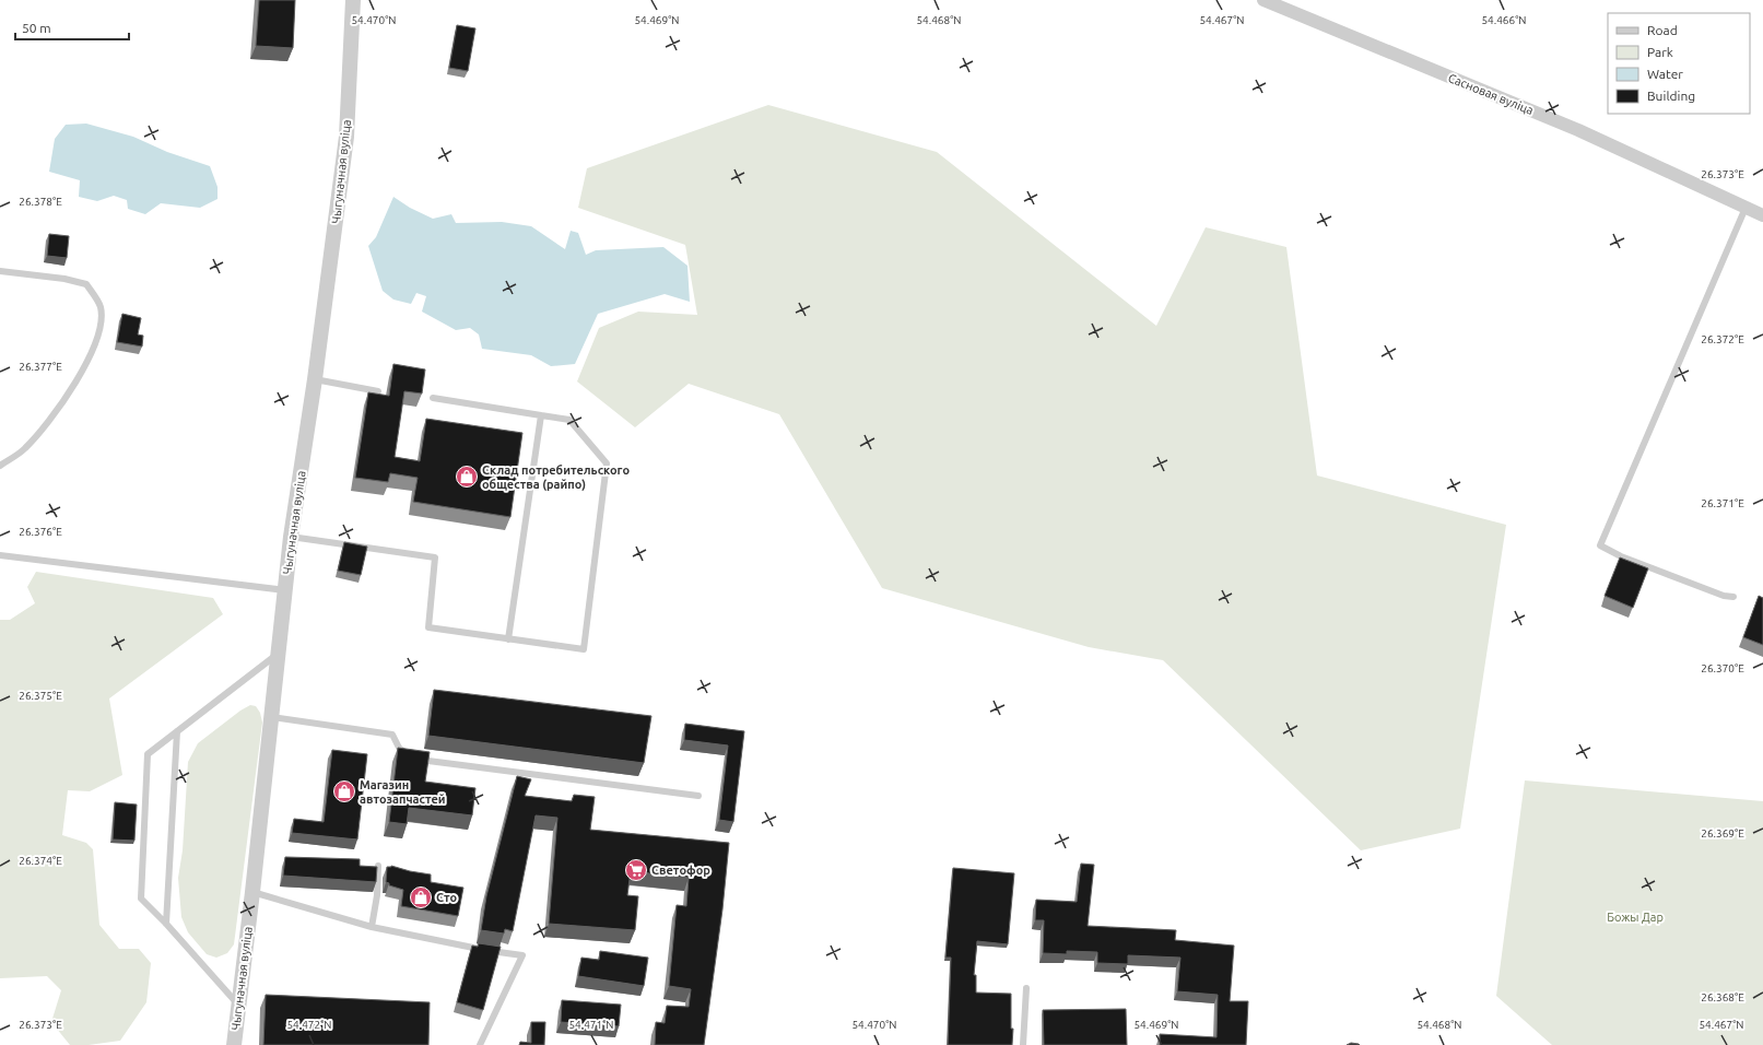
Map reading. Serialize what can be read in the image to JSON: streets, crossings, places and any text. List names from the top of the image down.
{
  "streets": {
    "street": ["Сасновая вуліца", "Чыгуначная вуліца"]
  },
  "parks": ["Божы Дар"],
  "places": {
    "shop": ["Склад потребительского общества (райпо)", "Магазин автозапчастей", "Сто"],
    "supermarket": ["Светофор"]
  },
  "legend": [
    "Road",
    "Park",
    "Water",
    "Building"
  ],
  "scale_bar": "50 m",
  "coordinates": [
    "54.466°N",
    "54.470°N",
    "54.469°N",
    "54.468°N",
    "54.467°N",
    "26.373°E",
    "26.378°E",
    "26.372°E",
    "26.377°E",
    "26.371°E",
    "26.376°E",
    "26.370°E",
    "26.375°E",
    "26.369°E",
    "26.374°E",
    "26.368°E",
    "54.472°N",
    "54.471°N"
  ]
}
